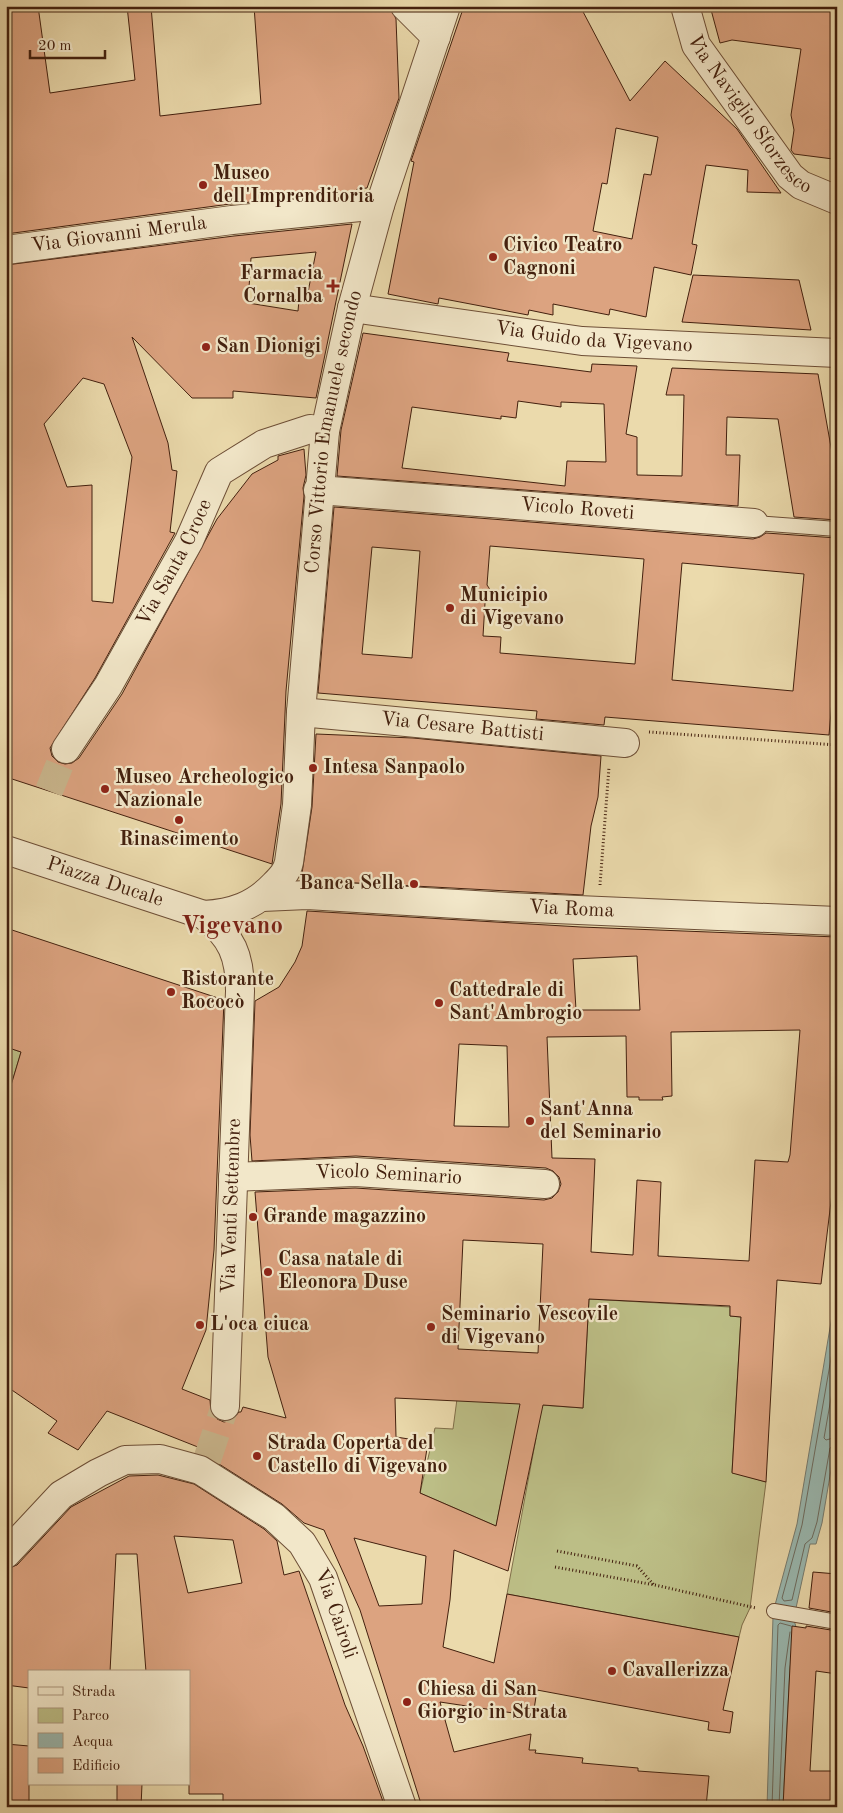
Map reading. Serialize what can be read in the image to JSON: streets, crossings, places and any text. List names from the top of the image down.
{
  "streets": {
    "street": [
      "Via Naviglio Sforzesco",
      "Via Giovanni Merula",
      "Via Guido da Vigevano",
      "Corso Vittorio Emanuele secondo",
      "Vicolo Roveti",
      "Via Santa Croce",
      "Via Cesare Battisti",
      "Piazza Ducale",
      "Via Roma",
      "Vicolo Seminario",
      "Via Venti Settembre",
      "Via Cairoli"
    ]
  },
  "crossings": [
    ["Via Giovanni Merula", "Corso Vittorio Emanuele secondo"],
    ["Via Guido da Vigevano", "Corso Vittorio Emanuele secondo"],
    ["Corso Vittorio Emanuele secondo", "Vicolo Roveti"],
    ["Corso Vittorio Emanuele secondo", "Via Santa Croce"],
    ["Corso Vittorio Emanuele secondo", "Via Cesare Battisti"],
    ["Corso Vittorio Emanuele secondo", "Piazza Ducale"],
    ["Piazza Ducale", "Via Roma"],
    ["Piazza Ducale", "Via Venti Settembre"],
    ["Vicolo Seminario", "Via Venti Settembre"]
  ],
  "districts": ["Vigevano"],
  "places": {
    "other": [
      "Museo dell'Imprenditoria",
      "Civico Teatro Cagnoni",
      "San Dionigi",
      "Municipio di Vigevano",
      "Intesa Sanpaolo",
      "Museo Archeologico Nazionale",
      "Rinascimento",
      "Banca Sella",
      "Ristorante Rococò",
      "Cattedrale di Sant'Ambrogio",
      "Sant'Anna del Seminario",
      "Grande magazzino",
      "Casa natale di Eleonora Duse",
      "L'oca ciuca",
      "Seminario Vescovile di Vigevano",
      "Strada Coperta del Castello di Vigevano",
      "Cavallerizza",
      "Chiesa di San Giorgio in Strata"
    ],
    "health": ["Farmacia Cornalba"]
  },
  "legend": [
    "Strada",
    "Parco",
    "Acqua",
    "Edificio"
  ],
  "scale_bar": "20 m"
}
